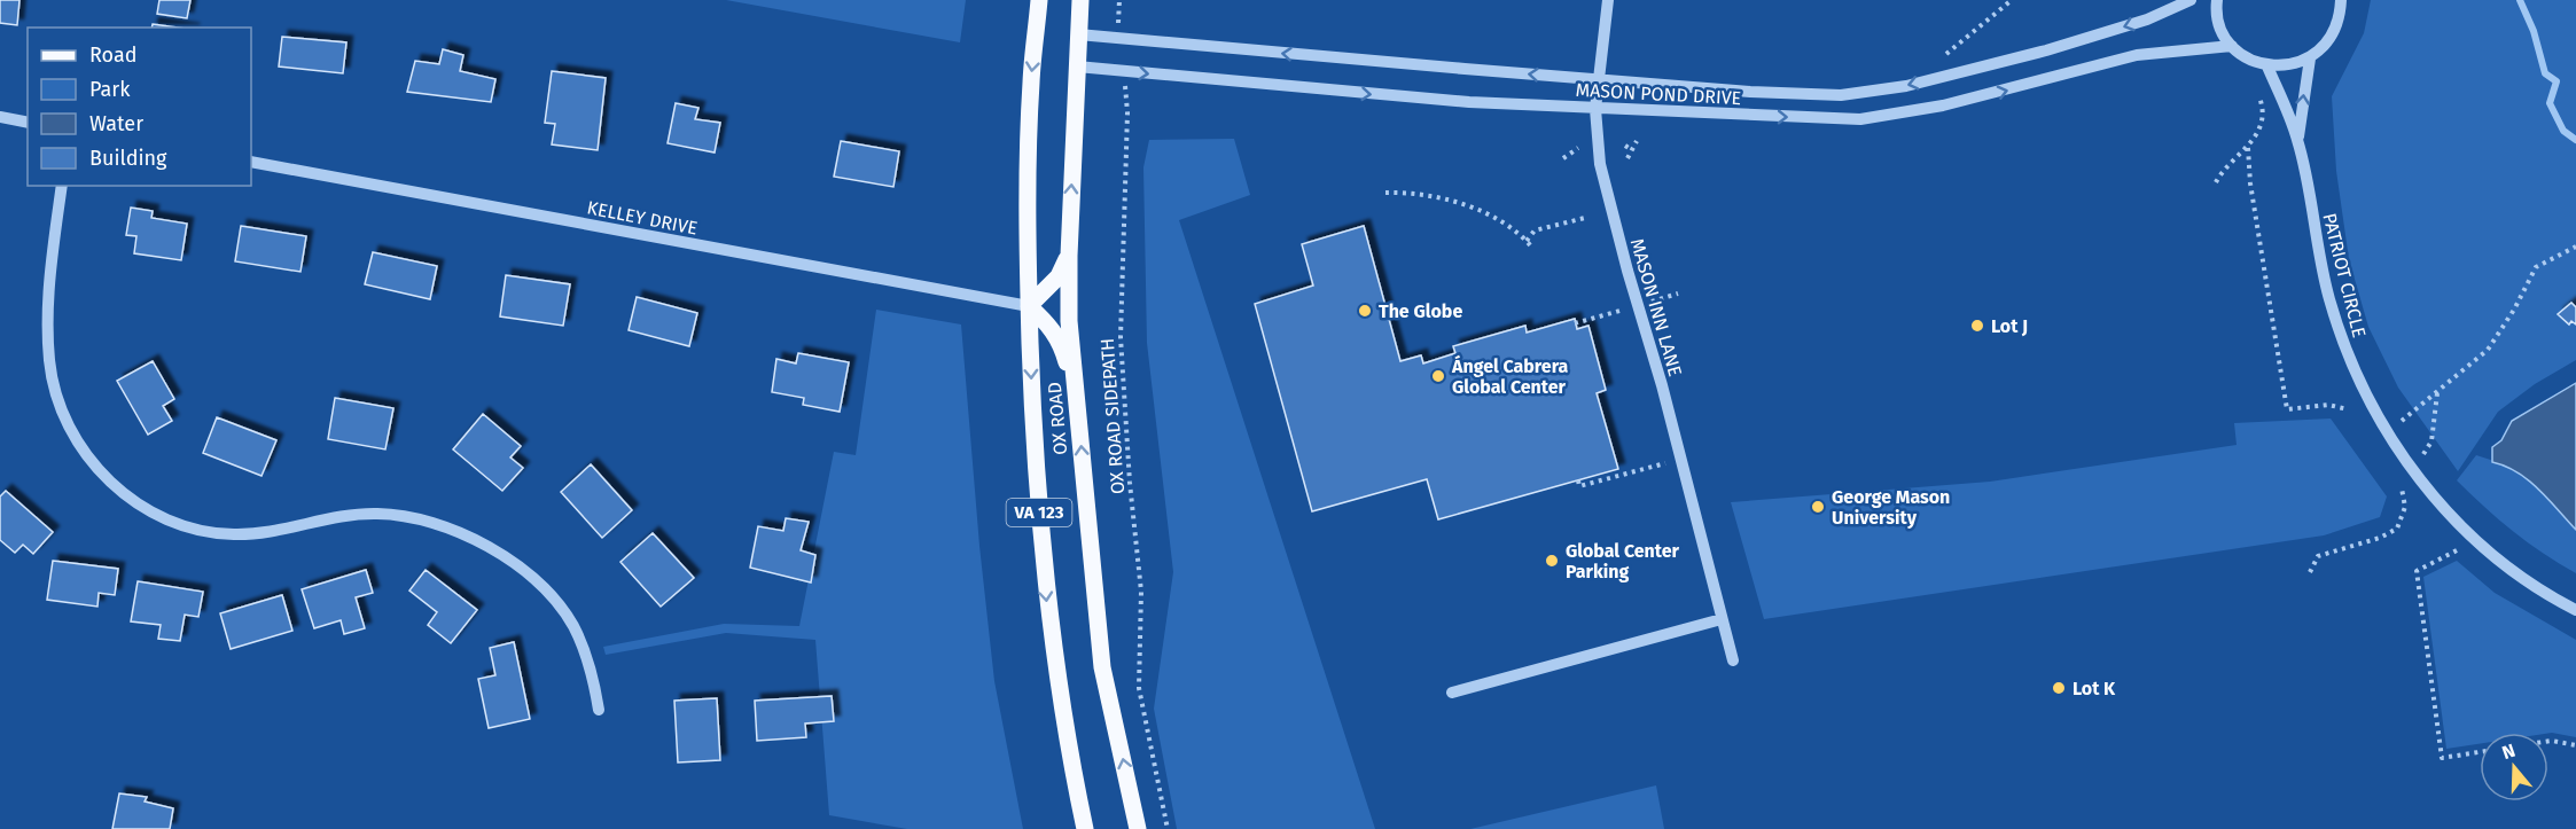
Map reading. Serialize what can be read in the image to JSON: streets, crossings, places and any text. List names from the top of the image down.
{
  "streets": {
    "main road": ["OX ROAD", "VA 123"],
    "street": [
      "MASON POND DRIVE",
      "KELLEY DRIVE",
      "PATRIOT CIRCLE",
      "MASON INN LANE"
    ],
    "path": ["OX ROAD SIDEPATH"]
  },
  "crossings": [
    ["MASON POND DRIVE", "MASON INN LANE"],
    ["MASON POND DRIVE", "OX ROAD SIDEPATH"],
    ["MASON POND DRIVE", "OX ROAD"],
    ["KELLEY DRIVE", "OX ROAD"]
  ],
  "places": [
    "The Globe",
    "Lot J",
    "Ángel Cabrera Global Center",
    "George Mason University",
    "Global Center Parking",
    "Lot K"
  ],
  "legend": [
    "Road",
    "Park",
    "Water",
    "Building"
  ],
  "north": "top"
}
